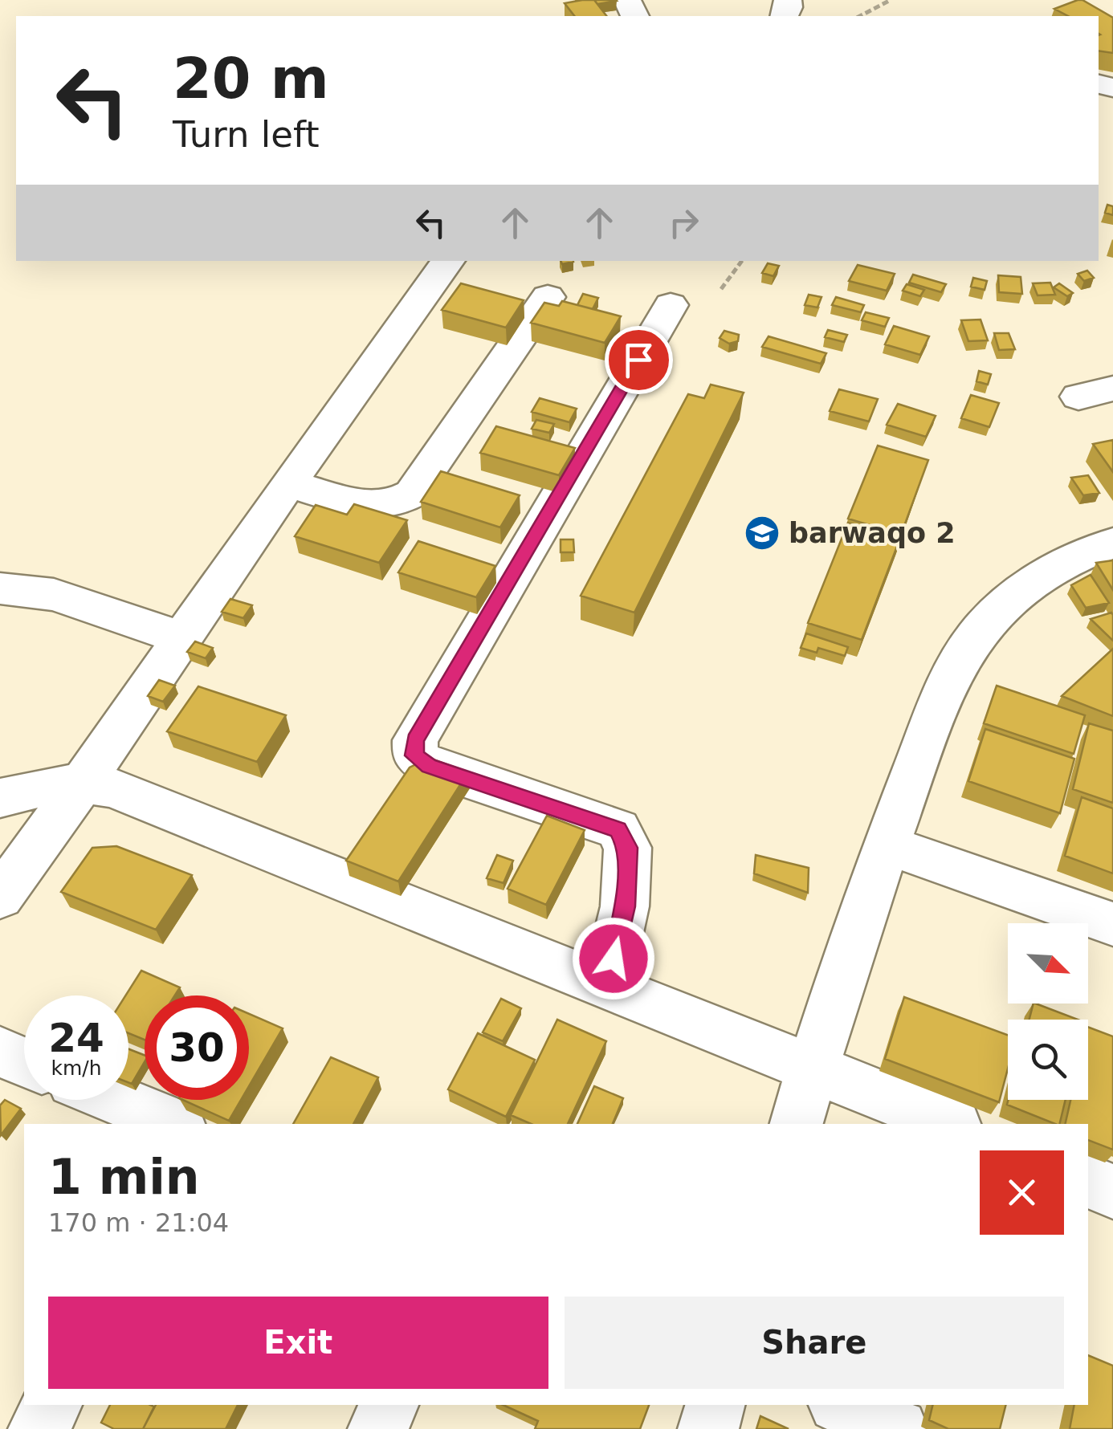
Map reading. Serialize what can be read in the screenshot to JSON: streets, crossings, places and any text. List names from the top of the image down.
{
  "places": {
    "school or university": ["barwaqo 2"]
  },
  "north": "bottom right",
  "page": {
    "turn": ["20 m", "Turn left"],
    "speed": "24 km/h",
    "limit": "30",
    "heading": ["1 min", "170 m · 21:04"],
    "buttons": ["Exit", "Share"]
  }
}
